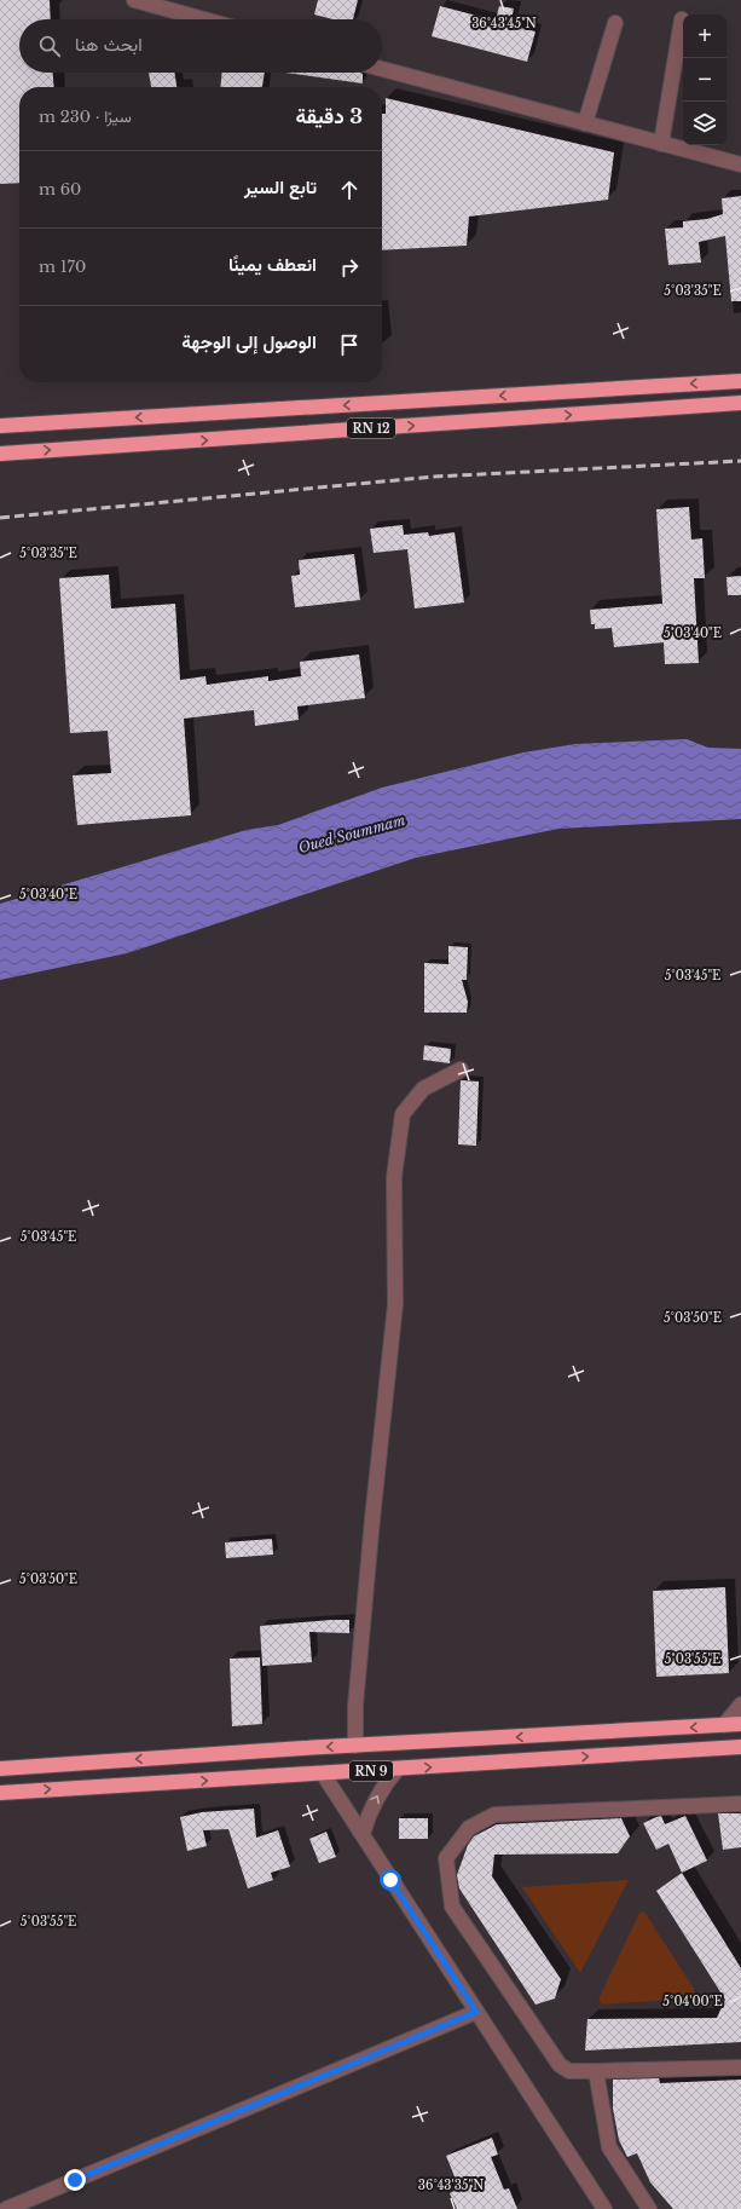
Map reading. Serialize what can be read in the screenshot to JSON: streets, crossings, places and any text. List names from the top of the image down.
{
  "streets": {
    "highway": ["RN 12", "RN 9"]
  },
  "water": ["Oued Soummam"],
  "page": {
    "map_buttons": ["+", "−"],
    "search": "ابحث هنا",
    "heading": ["3 دقيقة", "سيرًا · 230 m"],
    "list": [
      ["تابع السير", "60 m"],
      ["انعطف يمينًا", "170 m"],
      "الوصول إلى الوجهة"
    ]
  },
  "coordinates": [
    "36°43'45\"N",
    "5°03'35\"E",
    "5°03'40\"E",
    "5°03'45\"E",
    "5°03'50\"E",
    "5°03'55\"E",
    "5°04'00\"E",
    "36°43'35\"N"
  ]
}
